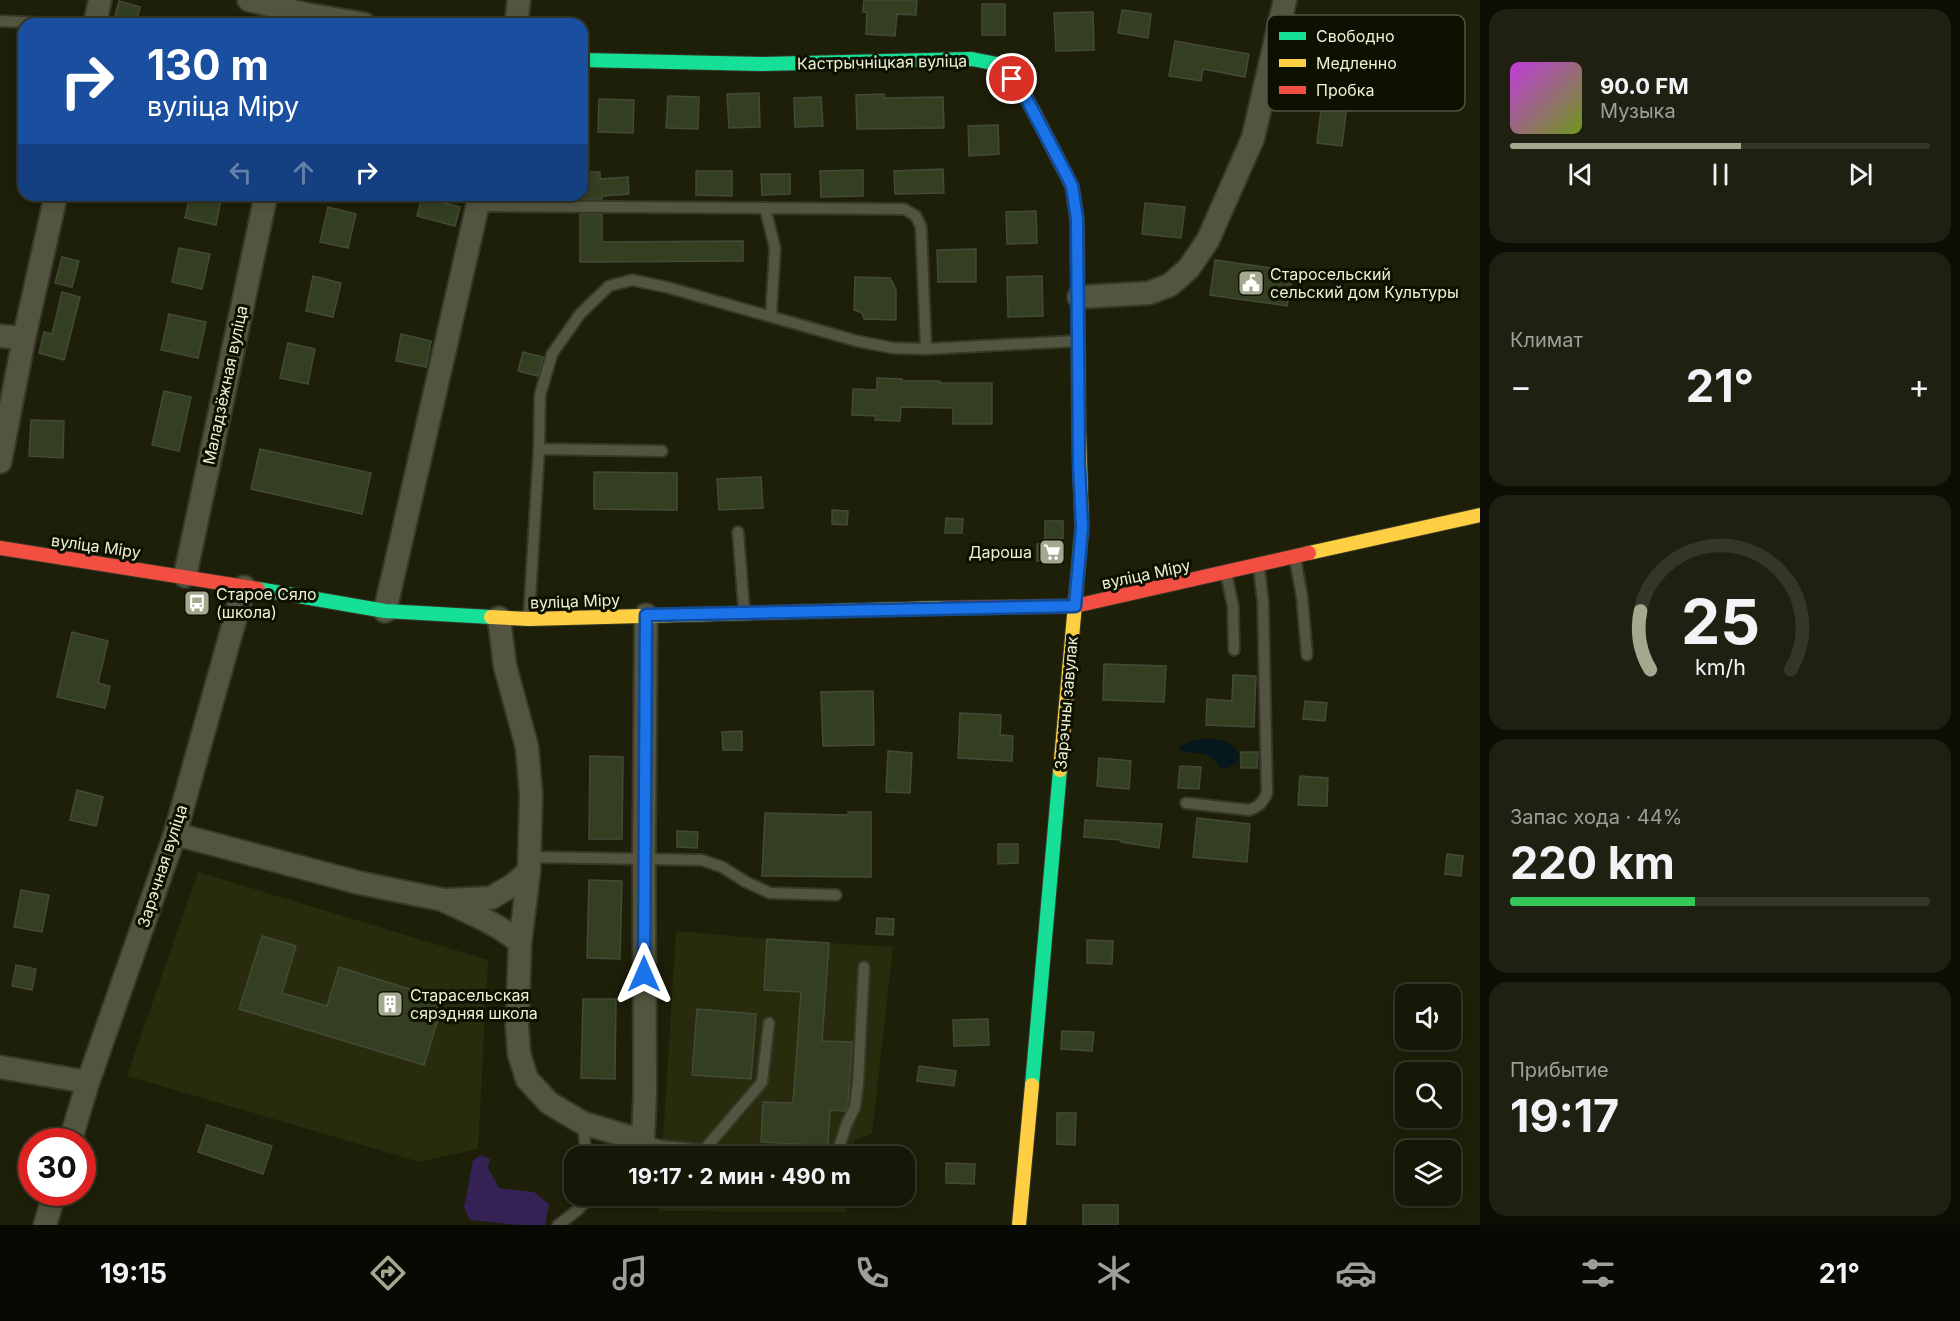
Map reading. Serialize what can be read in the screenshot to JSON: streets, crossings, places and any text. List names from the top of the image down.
{
  "streets": {
    "street": [
      "Кастрычніцкая вуліца",
      "Маладзёжная вуліца",
      "вуліца Міру",
      "Зарэчны завулак",
      "Зарэчная вуліца"
    ]
  },
  "crossings": [
    ["Кастрычніцкая вуліца", "Зарэчны завулак"],
    ["Маладзёжная вуліца", "вуліца Міру"],
    ["вуліца Міру", "Зарэчны завулак"],
    ["вуліца Міру", "Зарэчная вуліца"]
  ],
  "places": {
    "public building": ["Старосельский сельский дом Культуры"],
    "supermarket": ["Дароша"],
    "bus stop": ["Старое Сяло (школа)"],
    "building": ["Старасельская сярэдняя школа"]
  },
  "legend": ["Свободно", "Медленно", "Пробка"],
  "page": {
    "turn": ["130 m", "вуліца Міру"],
    "song": ["90.0 FM", "Музыка"],
    "tile": [
      "Климат",
      ["Запас хода · 44%", "220 km"],
      ["Прибытие", "19:17"]
    ],
    "heat": ["−", "21°", "+"],
    "limit": "30",
    "trip": "19:17 · 2 мин · 490 m",
    "tabs": ["19:15", "21°"],
    "gauge": ["25", "km/h"]
  }
}
